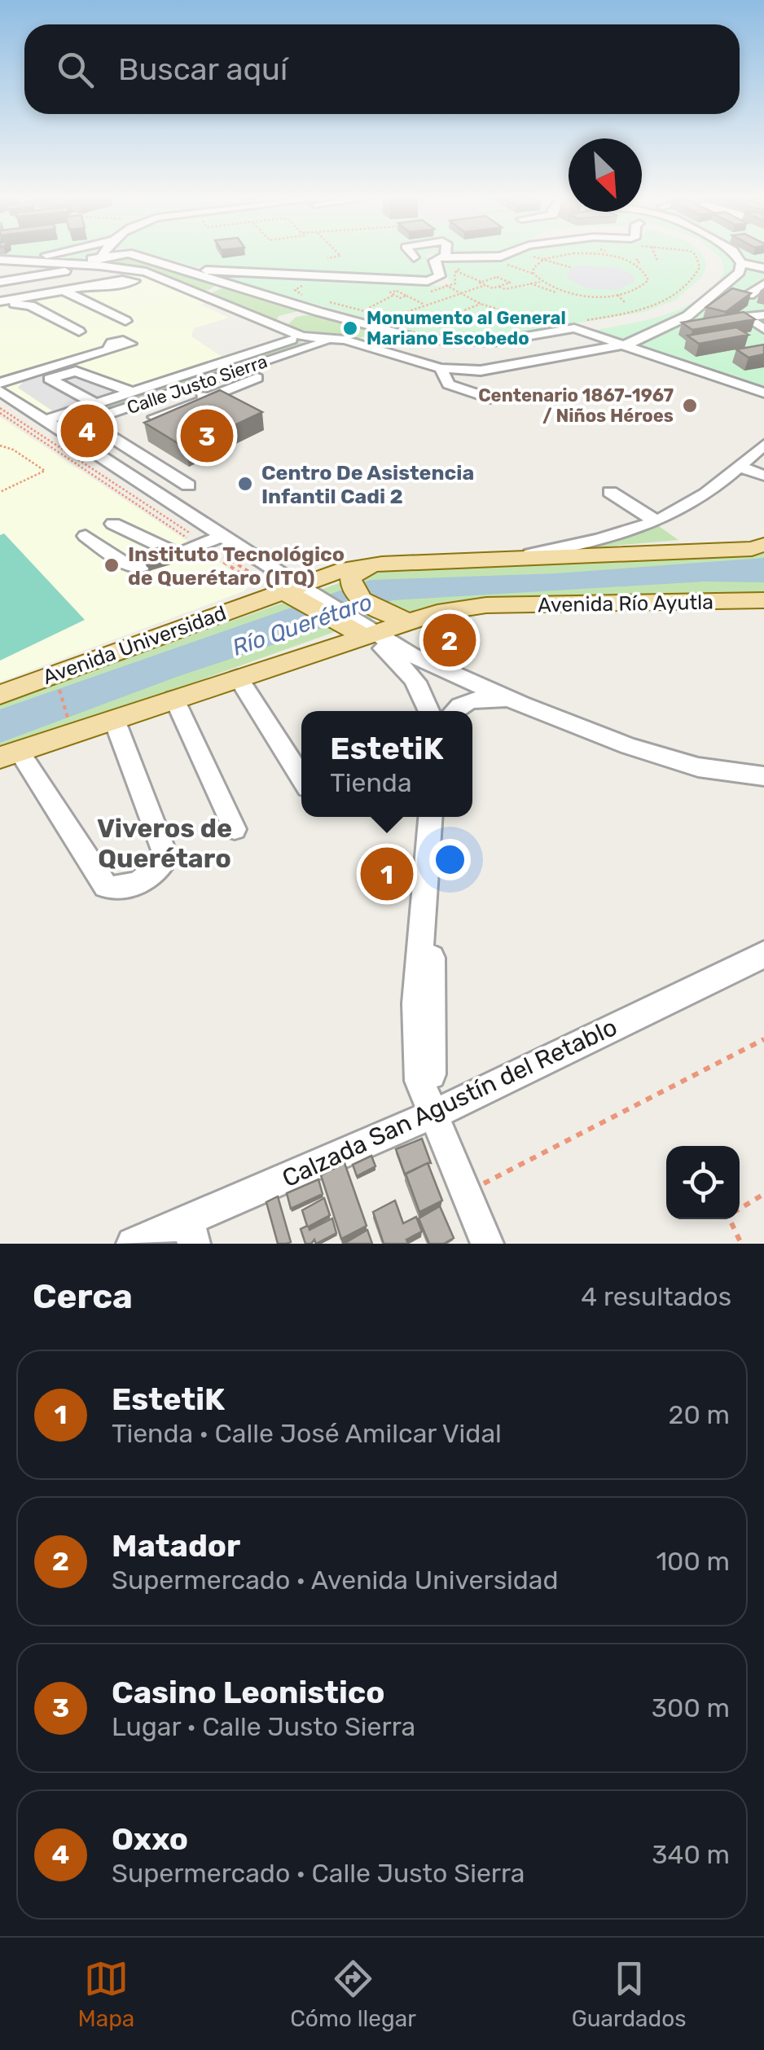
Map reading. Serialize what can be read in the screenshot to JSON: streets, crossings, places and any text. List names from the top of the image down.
{
  "streets": {
    "main road": ["Avenida Río Ayutla", "Avenida Universidad"],
    "street": ["Calle Justo Sierra", "Calzada San Agustín del Retablo"]
  },
  "districts": ["Viveros de Querétaro"],
  "water": ["Río Querétaro"],
  "places": [
    "Monumento al General Mariano Escobedo",
    "Centenario 1867-1967 / Niños Héroes",
    "Centro De Asistencia Infantil Cadi 2",
    "Instituto Tecnológico de Querétaro (ITQ)"
  ],
  "north": "bottom right",
  "page": {
    "search": "Buscar aquí",
    "pins": [
      "4",
      "3",
      "2",
      "1"
    ],
    "popup": ["EstetiK", "Tienda"],
    "heading": ["Cerca", "4 resultados"],
    "list": [
      {
        "mark": "1",
        "name": "EstetiK",
        "note": "Tienda · Calle José Amilcar Vidal",
        "value": "20 m"
      },
      {
        "mark": "2",
        "name": "Matador",
        "note": "Supermercado · Avenida Universidad",
        "value": "100 m"
      },
      {
        "mark": "3",
        "name": "Casino Leonistico",
        "note": "Lugar · Calle Justo Sierra",
        "value": "300 m"
      },
      {
        "mark": "4",
        "name": "Oxxo",
        "note": "Supermercado · Calle Justo Sierra",
        "value": "340 m"
      }
    ],
    "nav": ["Mapa", "Cómo llegar", "Guardados"]
  }
}
